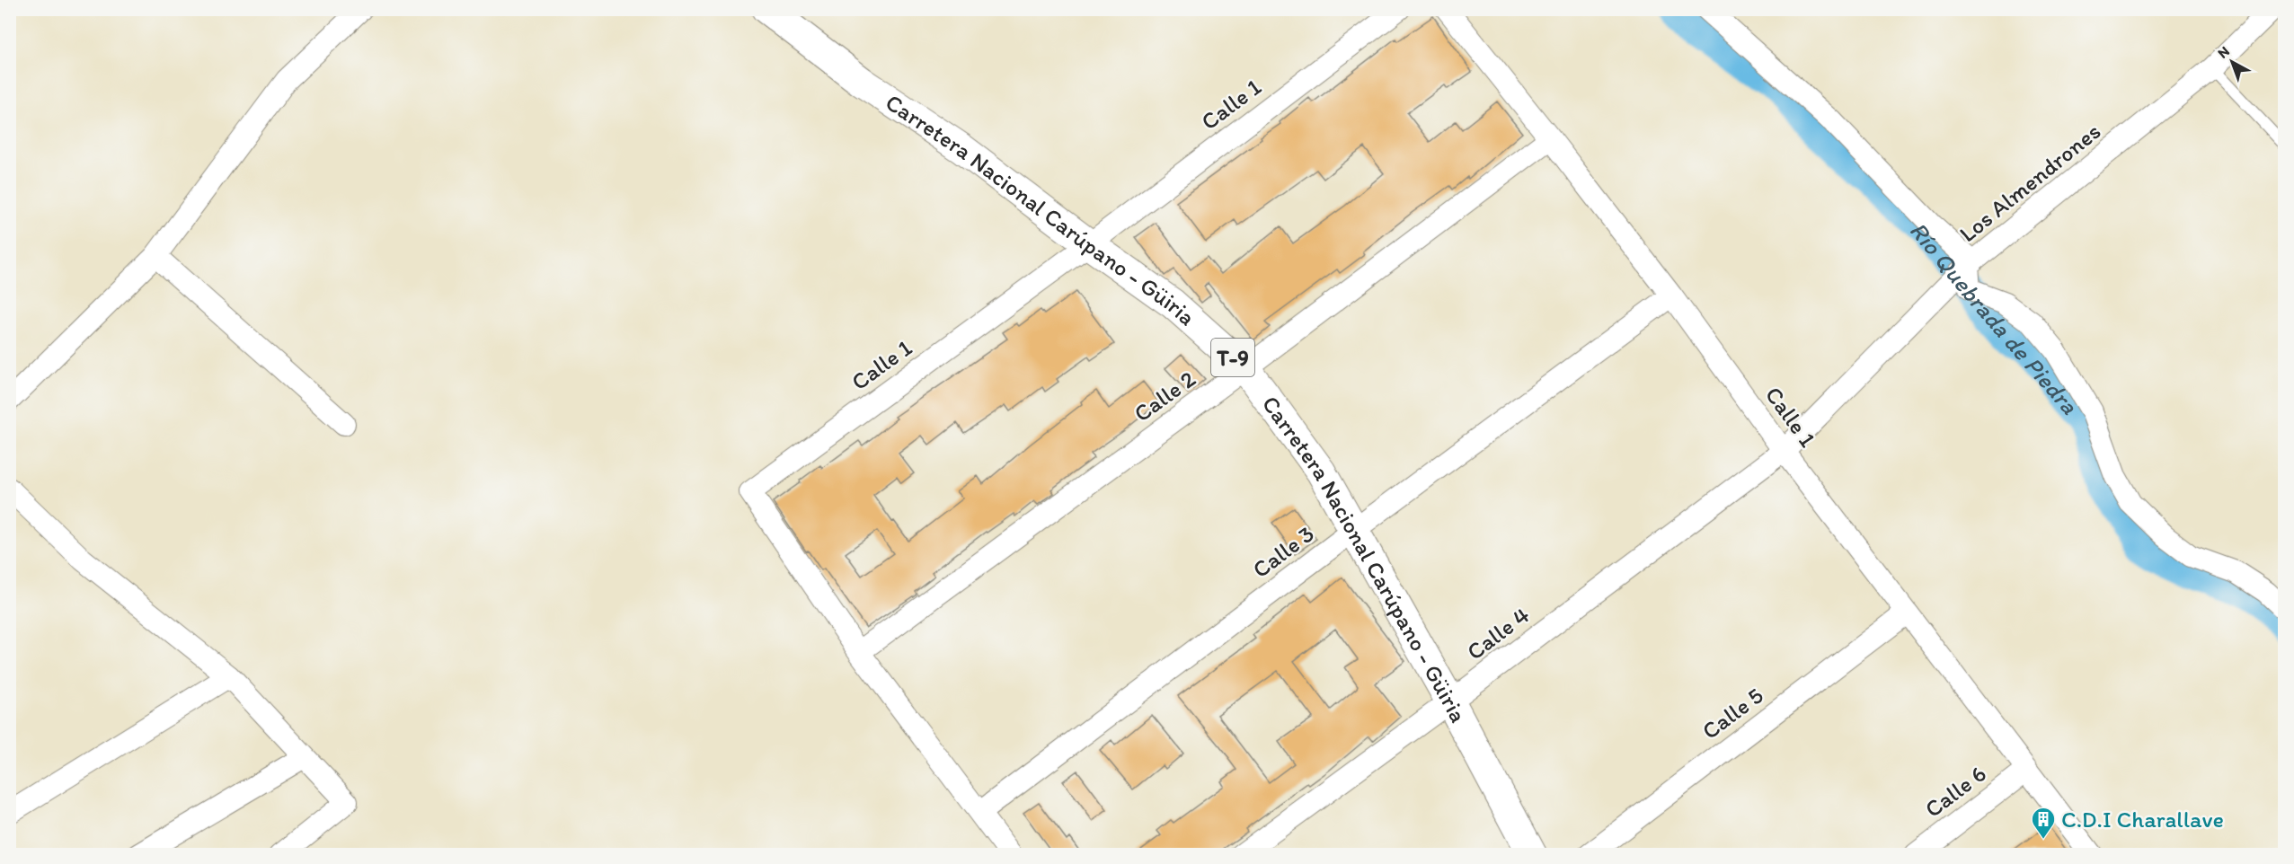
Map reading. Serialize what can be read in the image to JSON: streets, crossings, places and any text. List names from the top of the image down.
{
  "streets": {
    "highway": ["Carretera Nacional Carúpano - Güiria", "T-9"],
    "street": [
      "Calle 1",
      "Los Almendrones",
      "Calle 2",
      "Calle 3",
      "Calle 4",
      "Calle 5",
      "Calle 6"
    ]
  },
  "crossings": [
    ["Calle 1", "Los Almendrones"],
    ["Calle 1", "Carretera Nacional Carúpano - Güiria"],
    ["Calle 1", "Calle 2"],
    ["Calle 1", "Calle 3"],
    ["Calle 1", "Calle 4"],
    ["Calle 1", "Calle 5"],
    ["Calle 1", "Calle 6"],
    ["Los Almendrones", "Calle 4"],
    ["Carretera Nacional Carúpano - Güiria", "Calle 2"],
    ["Carretera Nacional Carúpano - Güiria", "Calle 3"],
    ["Carretera Nacional Carúpano - Güiria", "Calle 4"]
  ],
  "water": ["Río Quebrada de Piedra"],
  "places": {
    "building": ["C.D.I Charallave"]
  },
  "north": "top left"
}
